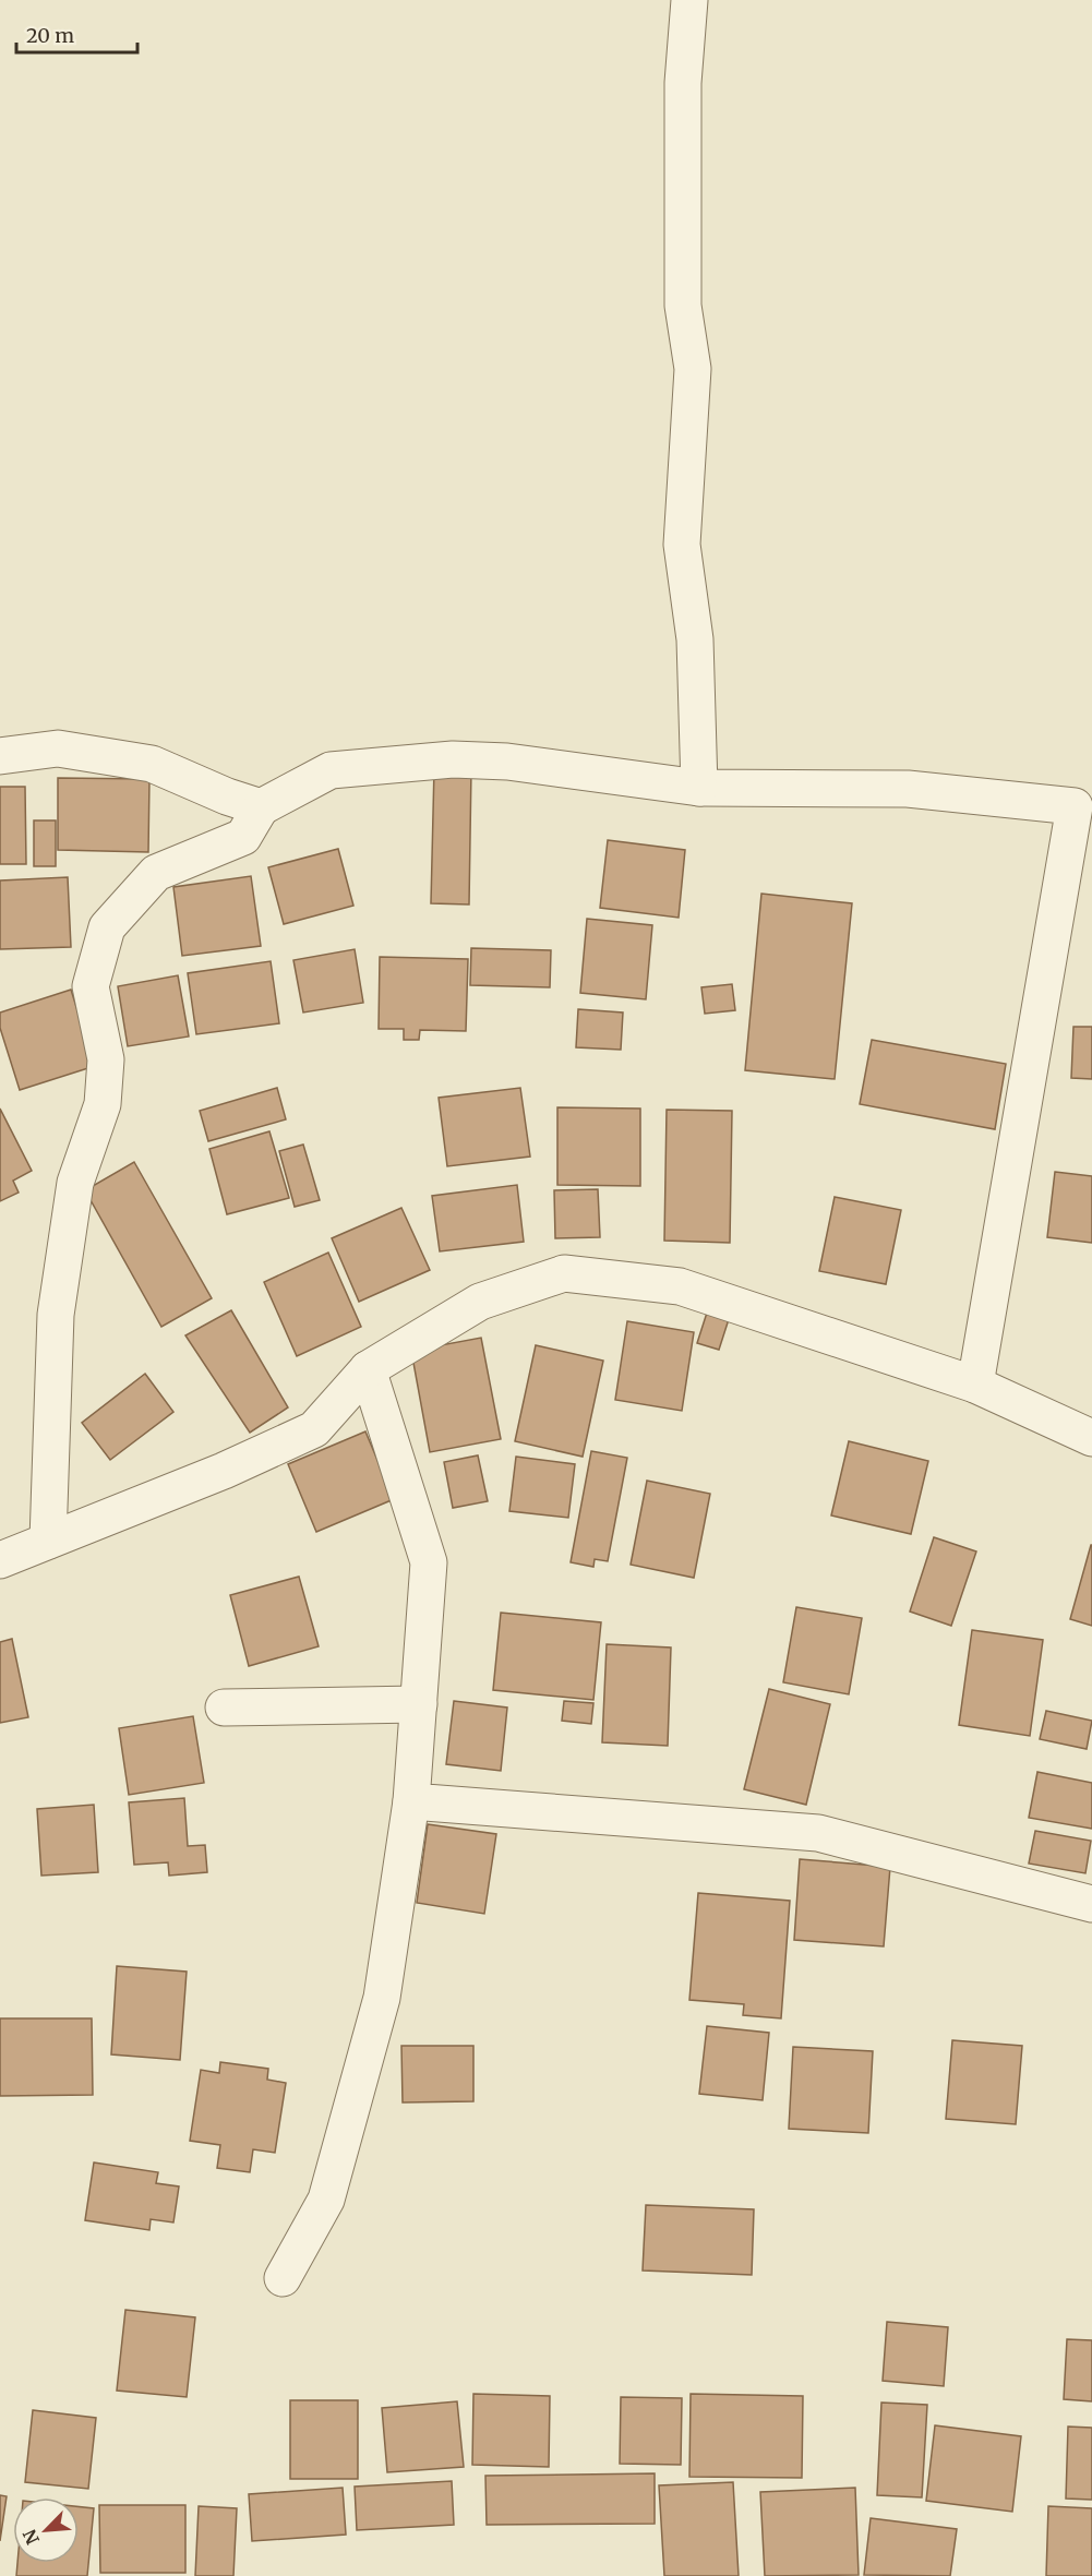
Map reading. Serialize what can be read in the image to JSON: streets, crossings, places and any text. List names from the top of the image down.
{
  "scale_bar": "20 m",
  "north": "bottom left"
}
